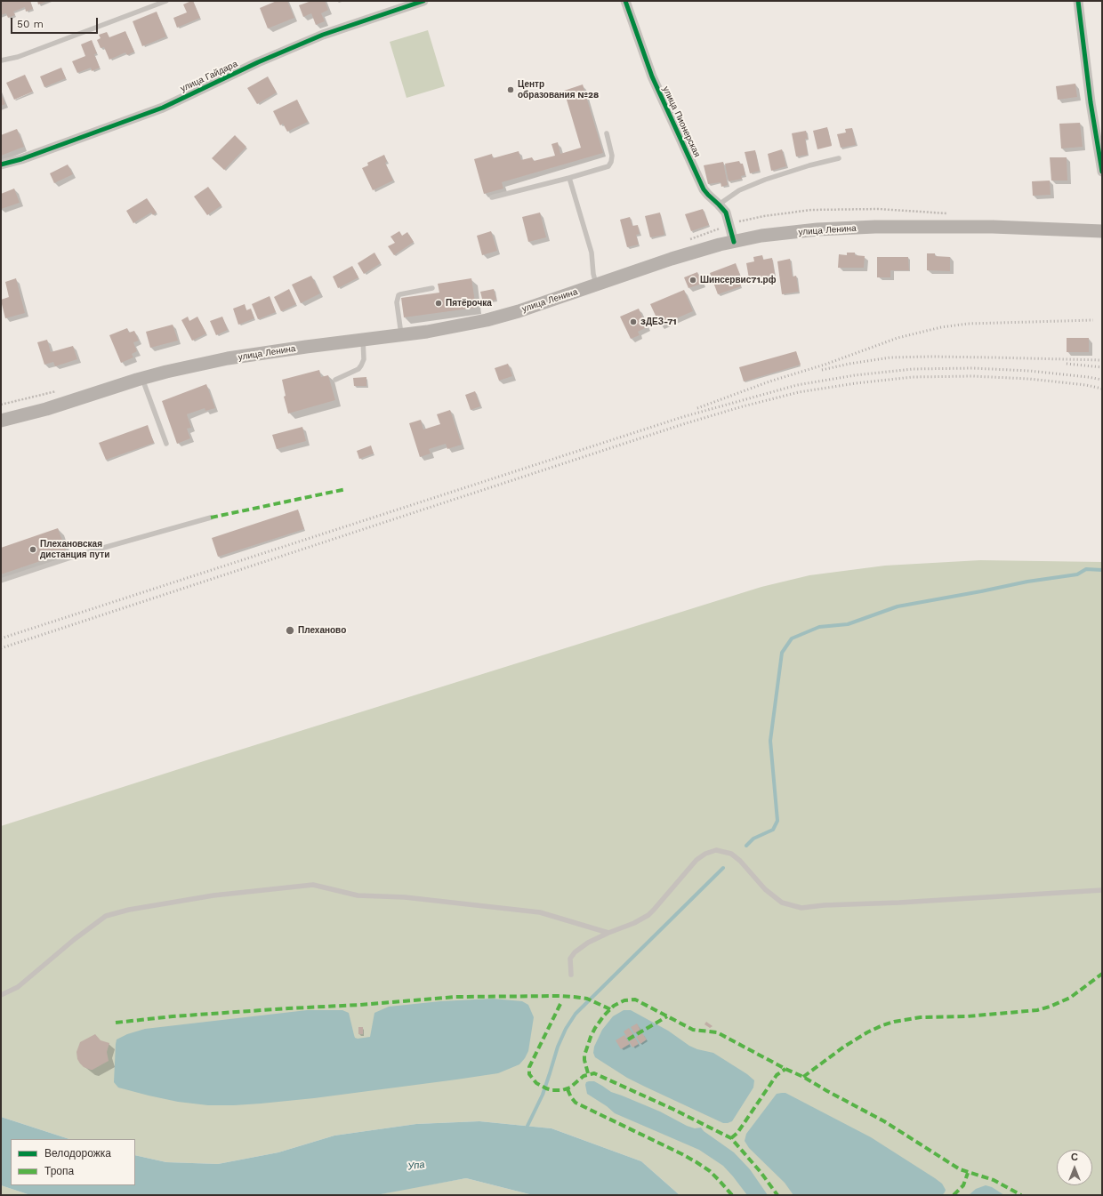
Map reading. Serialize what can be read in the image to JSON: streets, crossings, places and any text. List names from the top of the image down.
{
  "streets": {
    "main road": ["улица Ленина"],
    "street": ["улица Гайдара", "улица Пионерская"]
  },
  "crossings": [
    ["улица Пионерская", "улица Ленина"]
  ],
  "water": ["Упа"],
  "places": [
    "Центр образования №28",
    "Шинсервис71.рф",
    "Пятёрочка",
    "3ДЕЗ-71",
    "Плехановская дистанция пути",
    "Плеханово"
  ],
  "legend": ["Велодорожка", "Тропа"],
  "scale_bar": "50 m",
  "north": "top"
}
